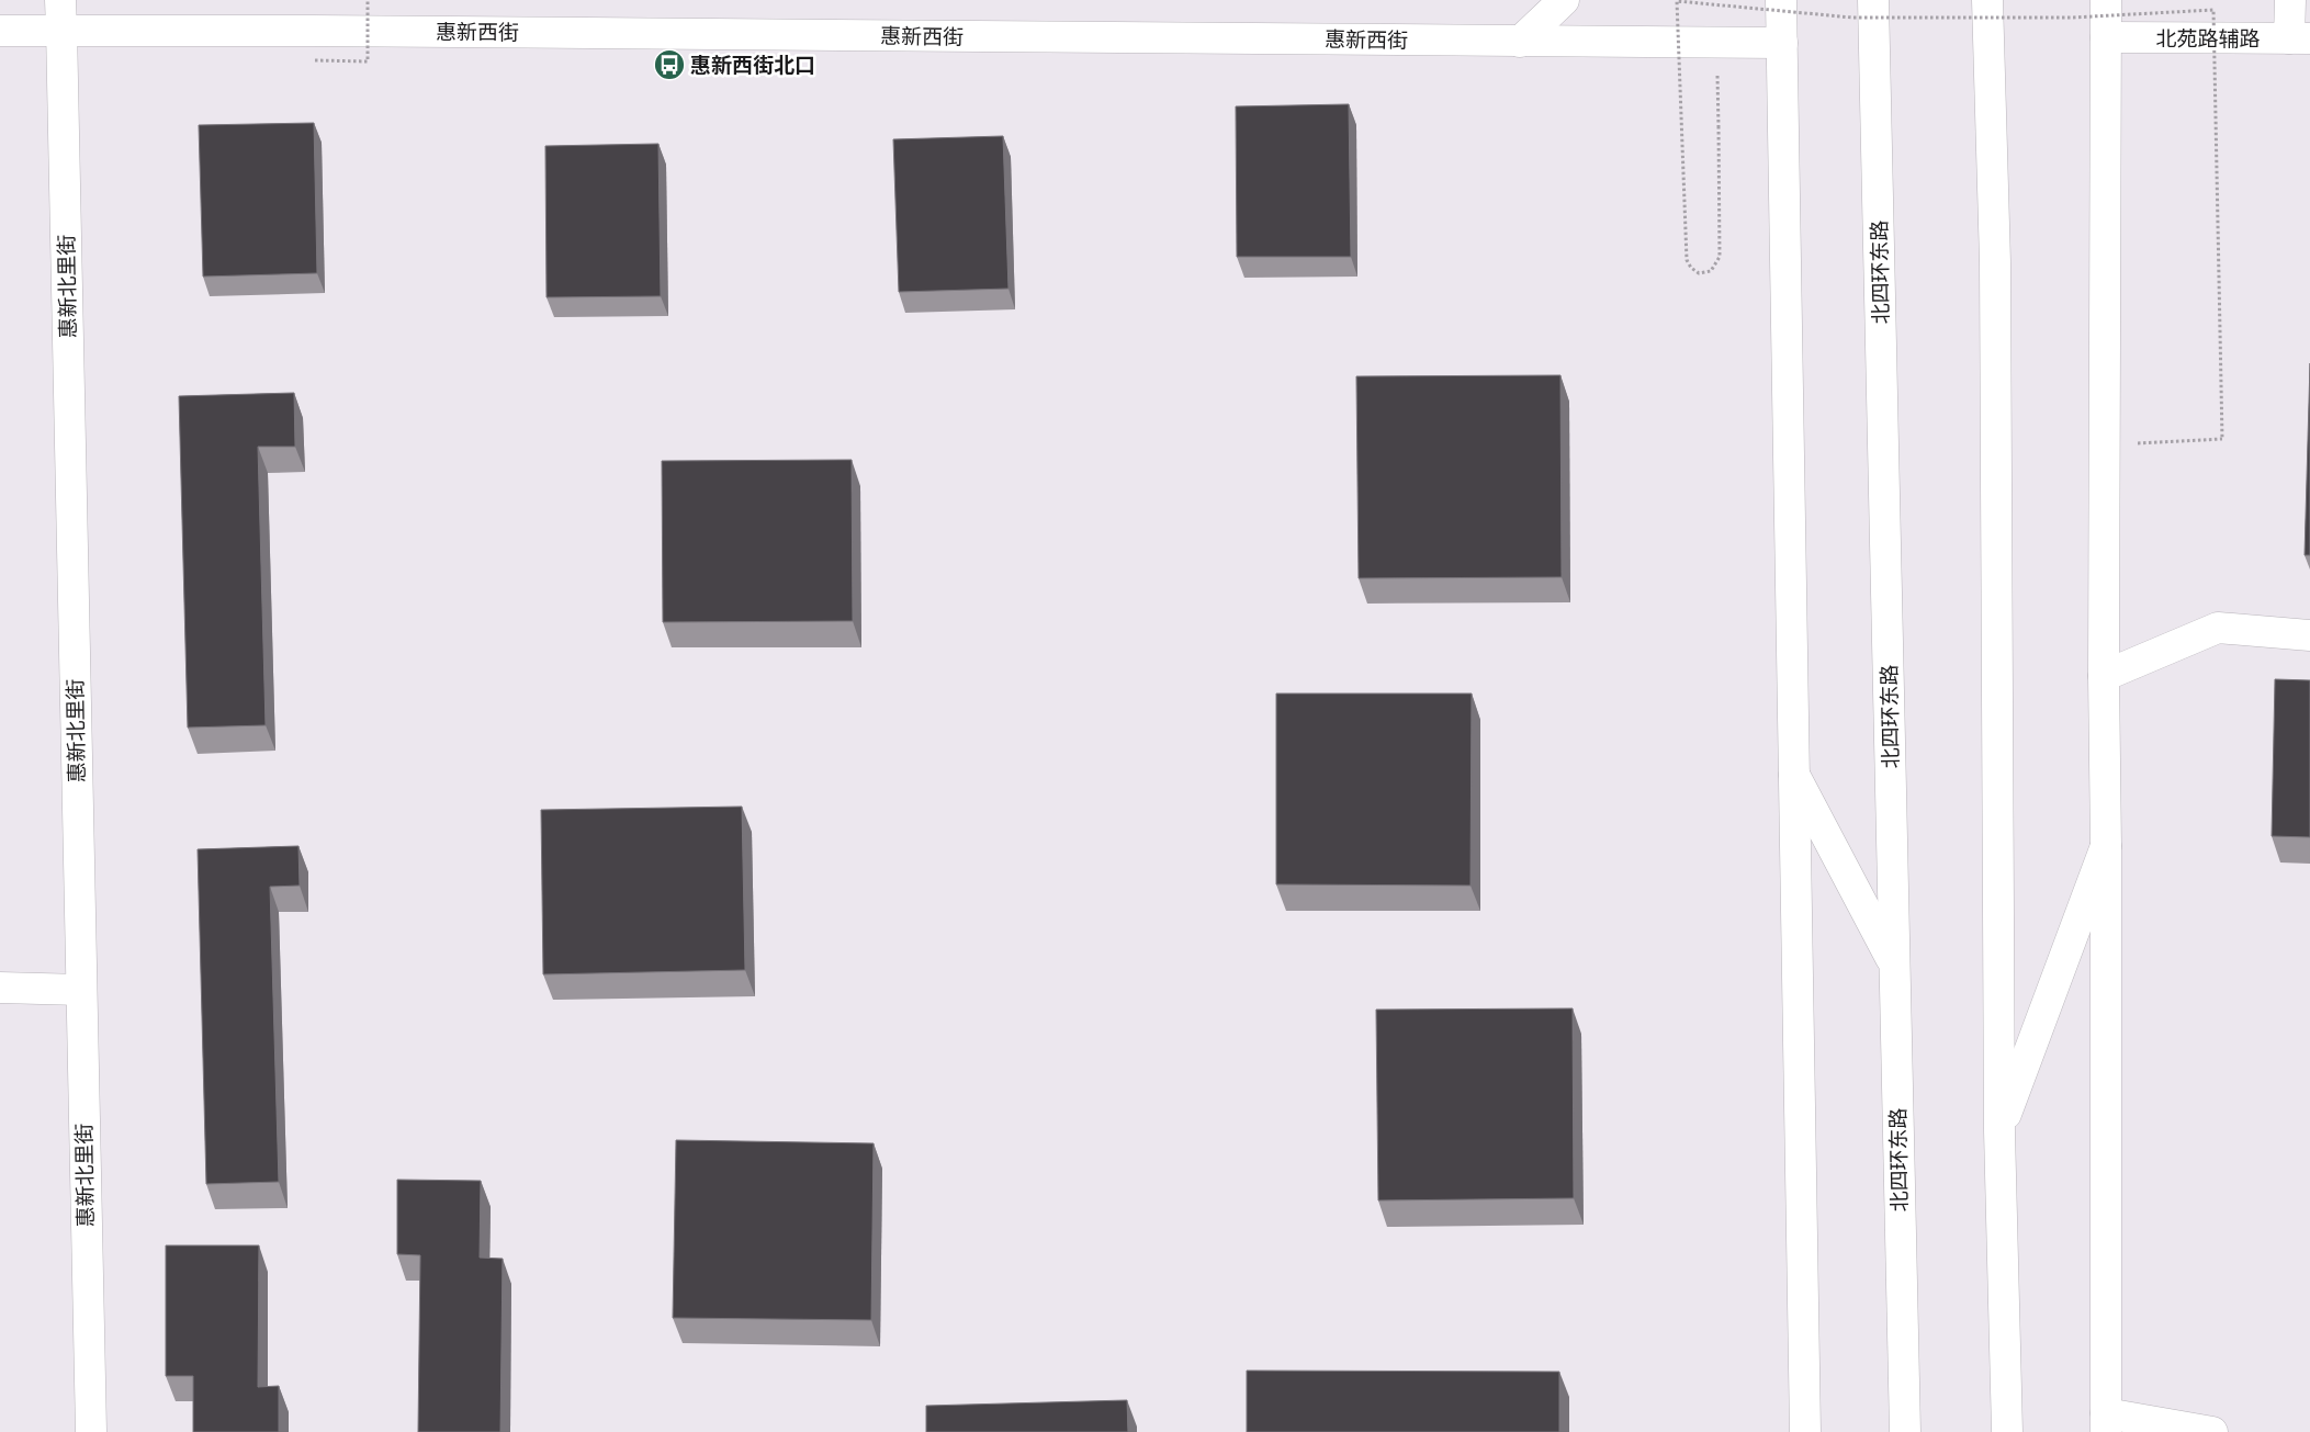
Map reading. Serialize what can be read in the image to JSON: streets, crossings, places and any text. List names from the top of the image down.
{
  "streets": {
    "main road": [
      "惠新西街",
      "北苑路辅路",
      "北四环东路",
      "惠新北里街"
    ]
  },
  "crossings": [
    ["惠新西街", "惠新北里街"]
  ],
  "places": {
    "bus stop": ["惠新西街北口"]
  }
}
